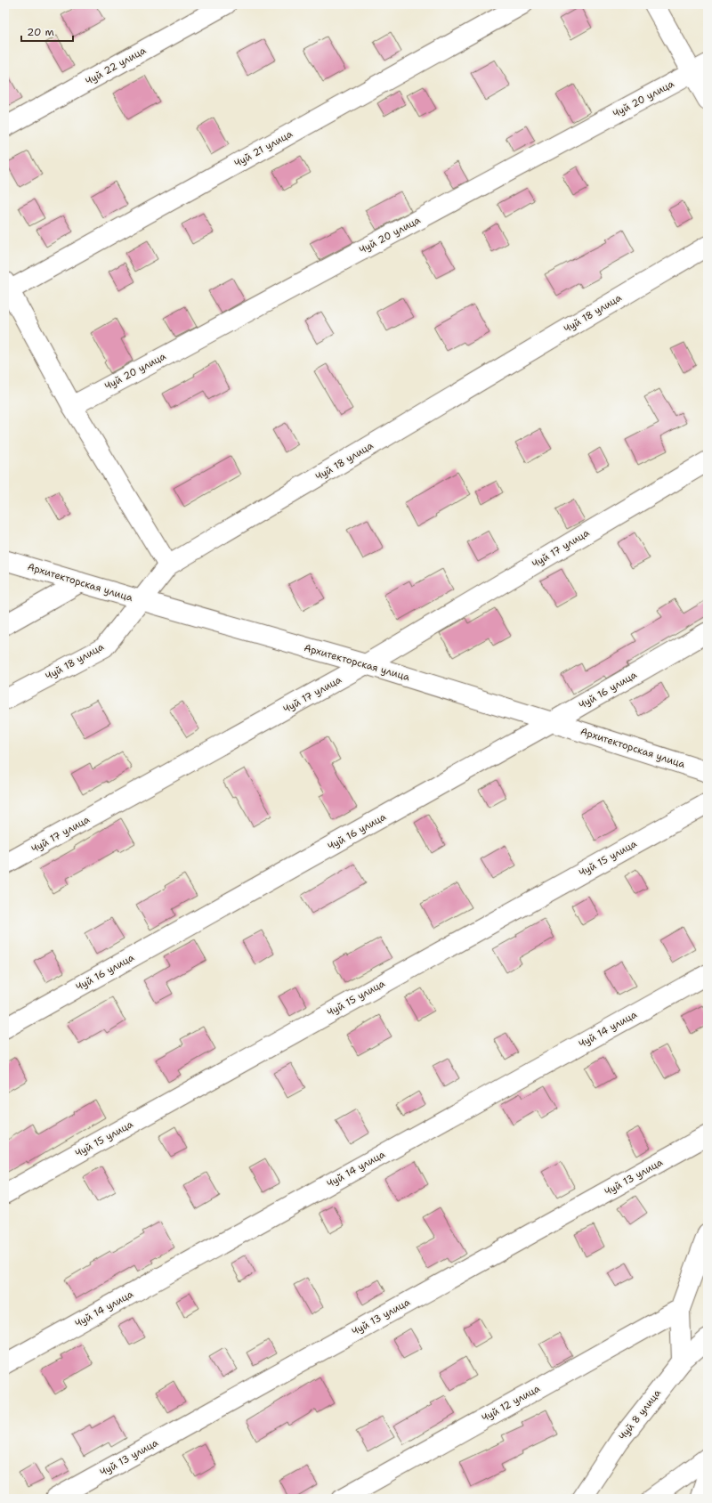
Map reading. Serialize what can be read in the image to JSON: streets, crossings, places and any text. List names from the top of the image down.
{
  "streets": {
    "street": [
      "Чуй 22 улица",
      "Чуй 20 улица",
      "Чуй 21 улица",
      "Чуй 18 улица",
      "Чуй 17 улица",
      "Архитекторская улица",
      "Чуй 16 улица",
      "Чуй 15 улица",
      "Чуй 14 улица",
      "Чуй 13 улица",
      "Чуй 12 улица",
      "Чуй 8 улица"
    ]
  },
  "crossings": [
    ["Чуй 18 улица", "Архитекторская улица"],
    ["Чуй 17 улица", "Архитекторская улица"],
    ["Архитекторская улица", "Чуй 16 улица"]
  ],
  "scale_bar": "20 m"
}
